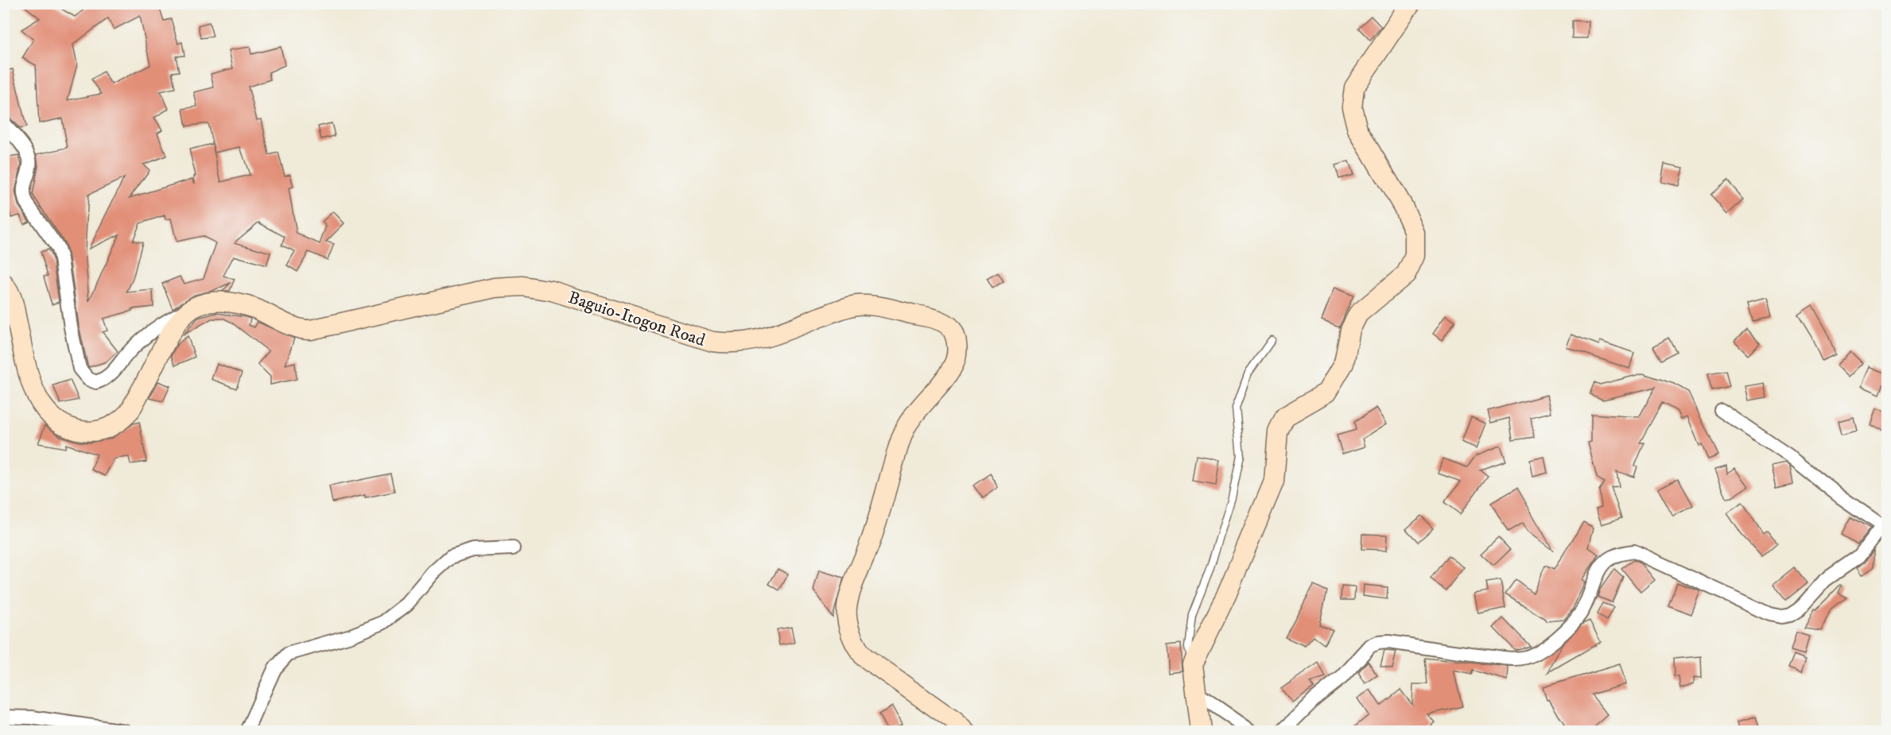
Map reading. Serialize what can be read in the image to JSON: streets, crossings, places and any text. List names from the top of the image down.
{
  "streets": {
    "main road": ["Baguio-Itogon Road"]
  }
}
